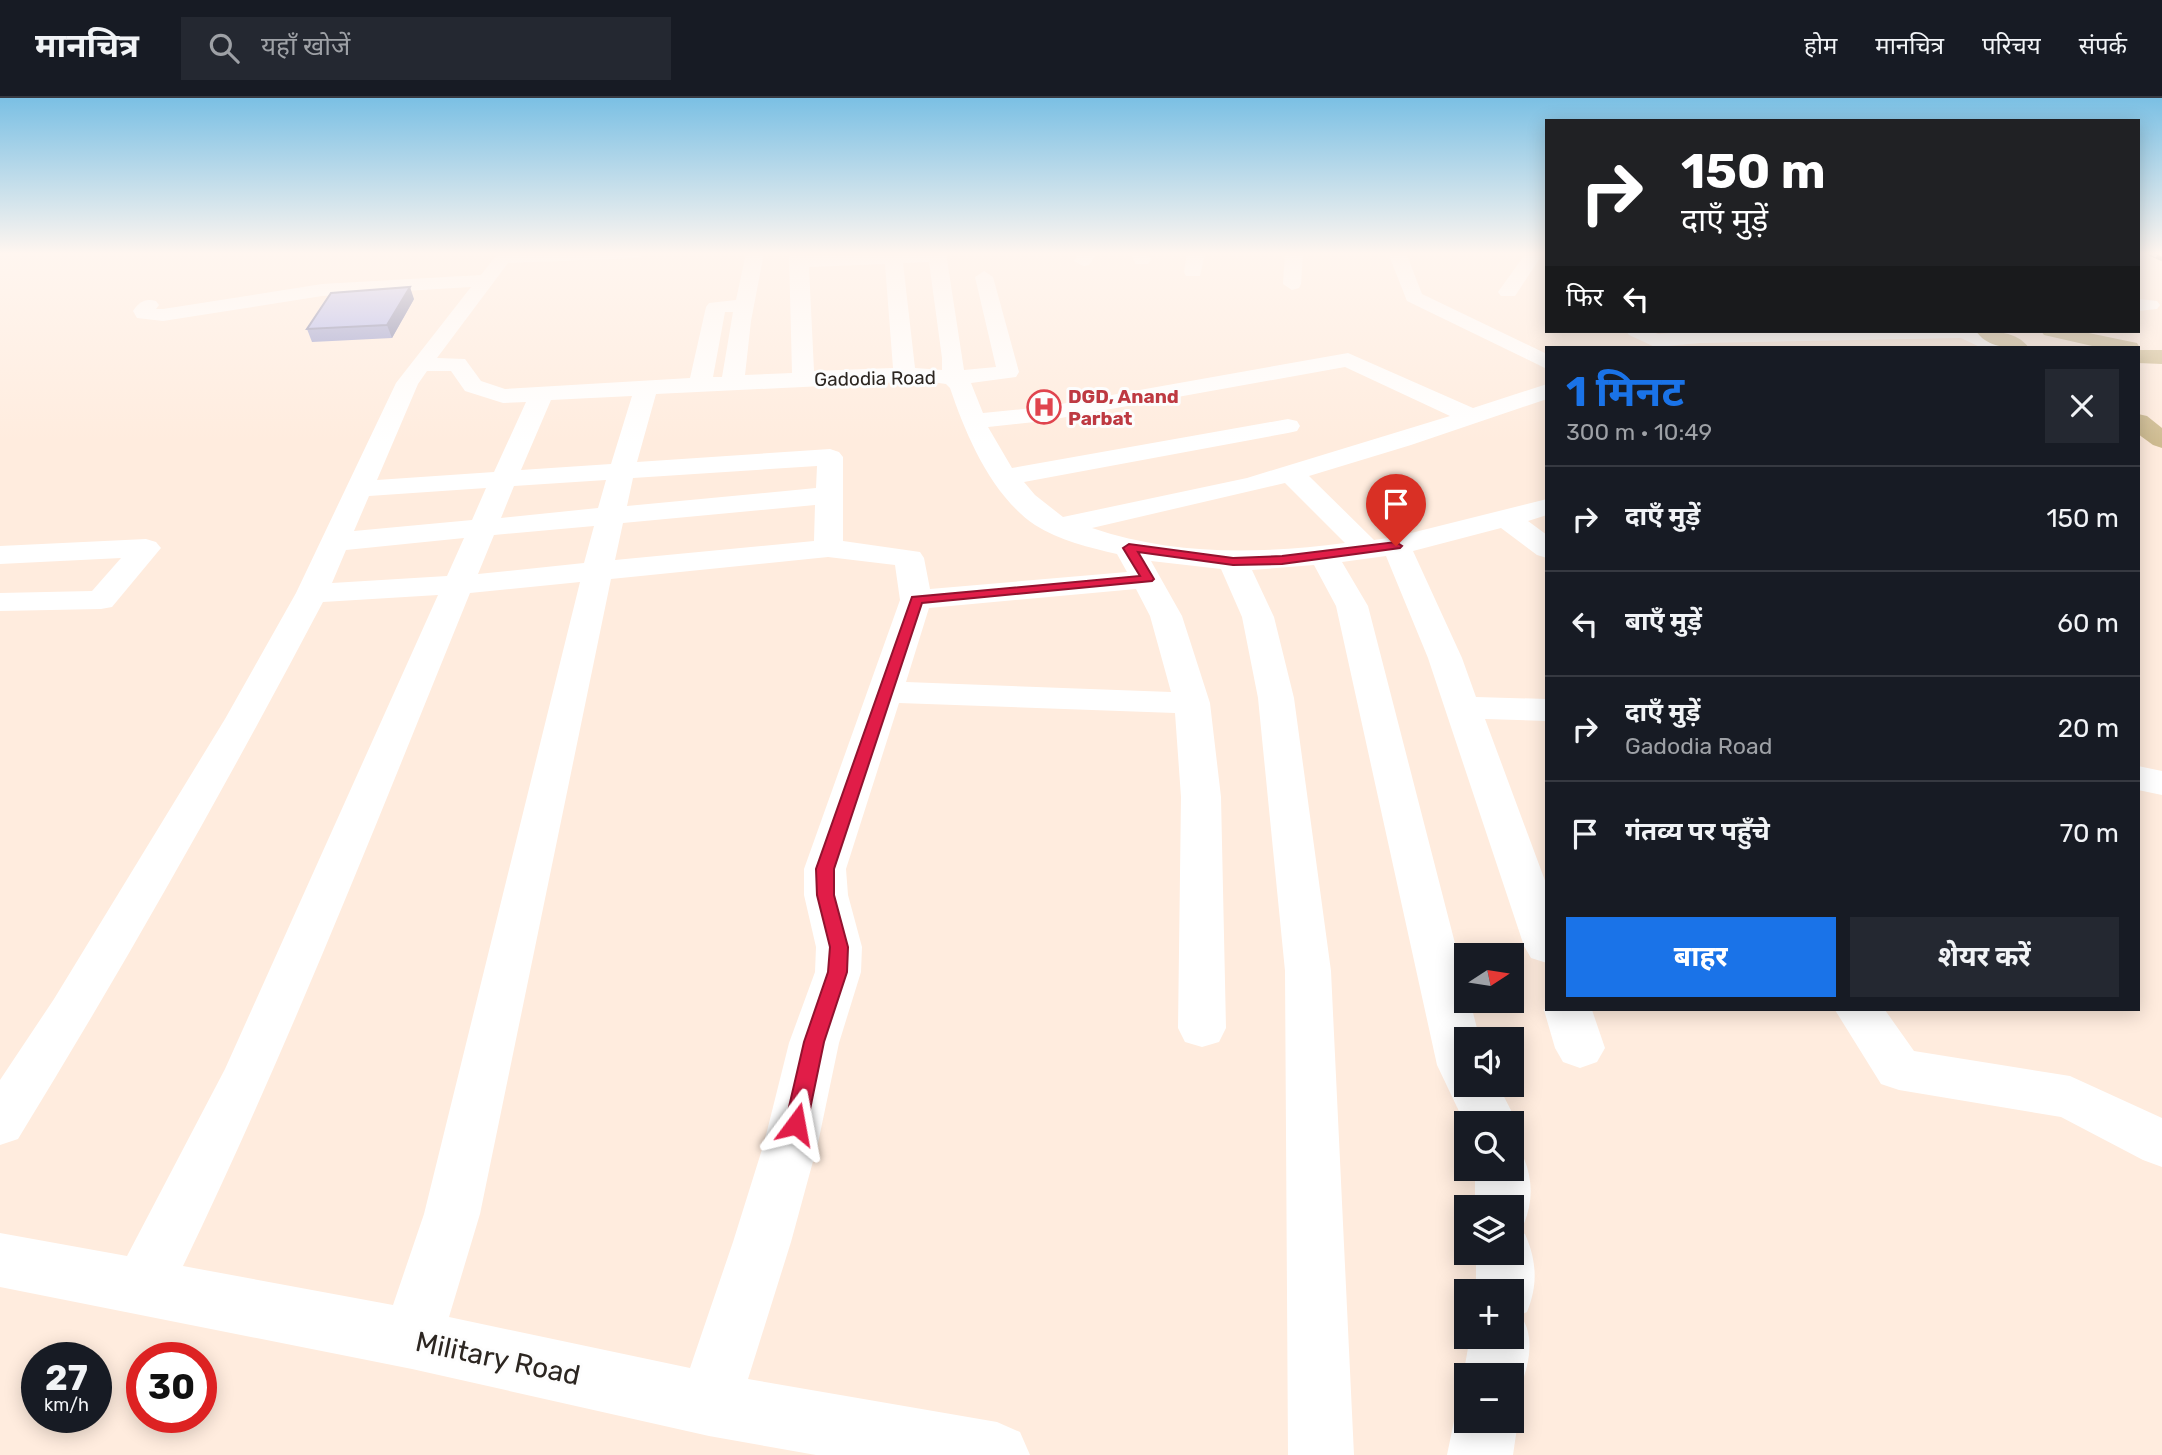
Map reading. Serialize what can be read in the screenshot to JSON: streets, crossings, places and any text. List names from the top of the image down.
{
  "streets": {
    "street": ["Gadodia Road", "Military Road"]
  },
  "places": {
    "hospital": ["DGD, Anand Parbat"]
  },
  "north": "right",
  "page": {
    "header": "मानचित्र",
    "search": "यहाँ खोजें",
    "nav": [
      "होम",
      "मानचित्र",
      "परिचय",
      "संपर्क"
    ],
    "turn": ["150 m", "दाएँ मुड़ें"],
    "then": "फिर",
    "heading": ["1 मिनट", "300 m · 10:49"],
    "list": [
      {
        "name": "दाएँ मुड़ें",
        "value": "150 m"
      },
      {
        "name": "बाएँ मुड़ें",
        "value": "60 m"
      },
      {
        "name": "दाएँ मुड़ें",
        "note": "Gadodia Road",
        "value": "20 m"
      },
      {
        "name": "गंतव्य पर पहुँचे",
        "value": "70 m"
      }
    ],
    "buttons": ["बाहर", "शेयर करें"],
    "map_buttons": ["+", "−"],
    "speed": "27 km/h",
    "limit": "30"
  }
}
